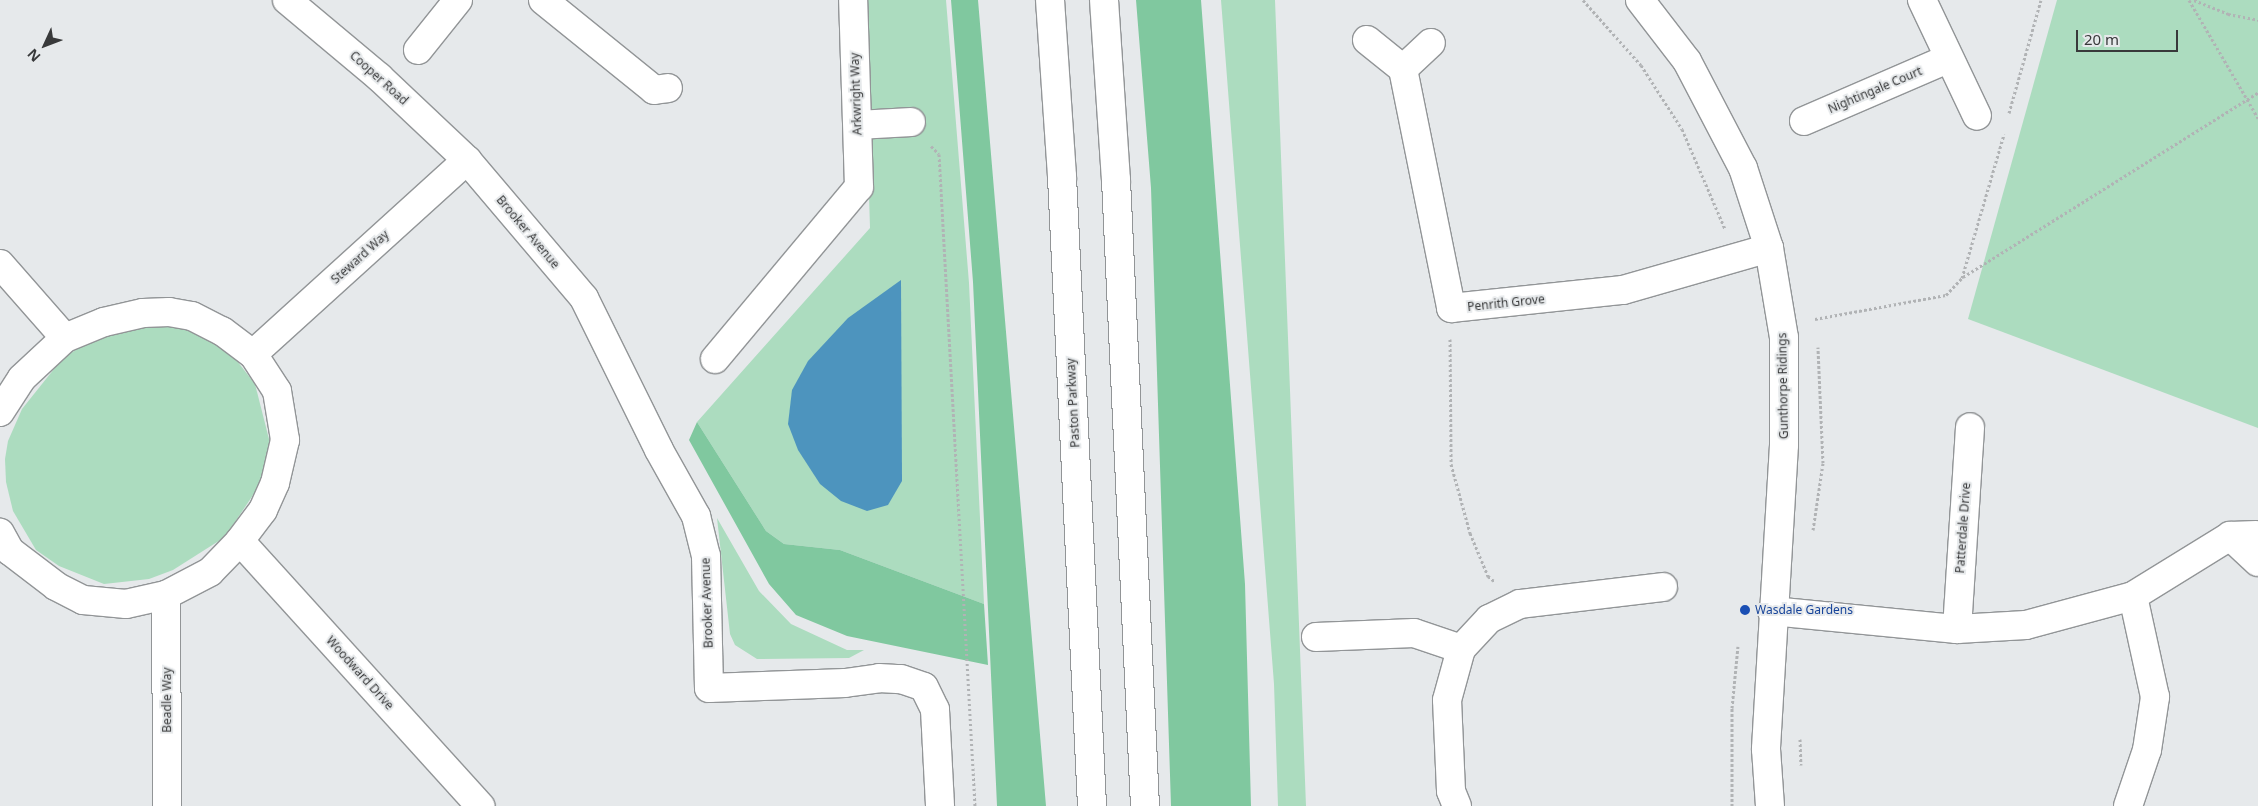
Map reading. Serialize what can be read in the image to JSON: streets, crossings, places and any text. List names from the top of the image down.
{
  "streets": {
    "main road": [
      "Cooper Road",
      "Nightingale Court",
      "Arkwright Way",
      "Brooker Avenue",
      "Steward Way",
      "Penrith Grove",
      "Gunthorpe Ridings",
      "Paston Parkway",
      "Patterdale Drive",
      "Woodward Drive",
      "Beadle Way"
    ]
  },
  "crossings": [
    ["Cooper Road", "Brooker Avenue"],
    ["Cooper Road", "Steward Way"],
    ["Brooker Avenue", "Steward Way"],
    ["Penrith Grove", "Gunthorpe Ridings"]
  ],
  "places": ["Wasdale Gardens"],
  "scale_bar": "20 m",
  "north": "bottom left"
}
